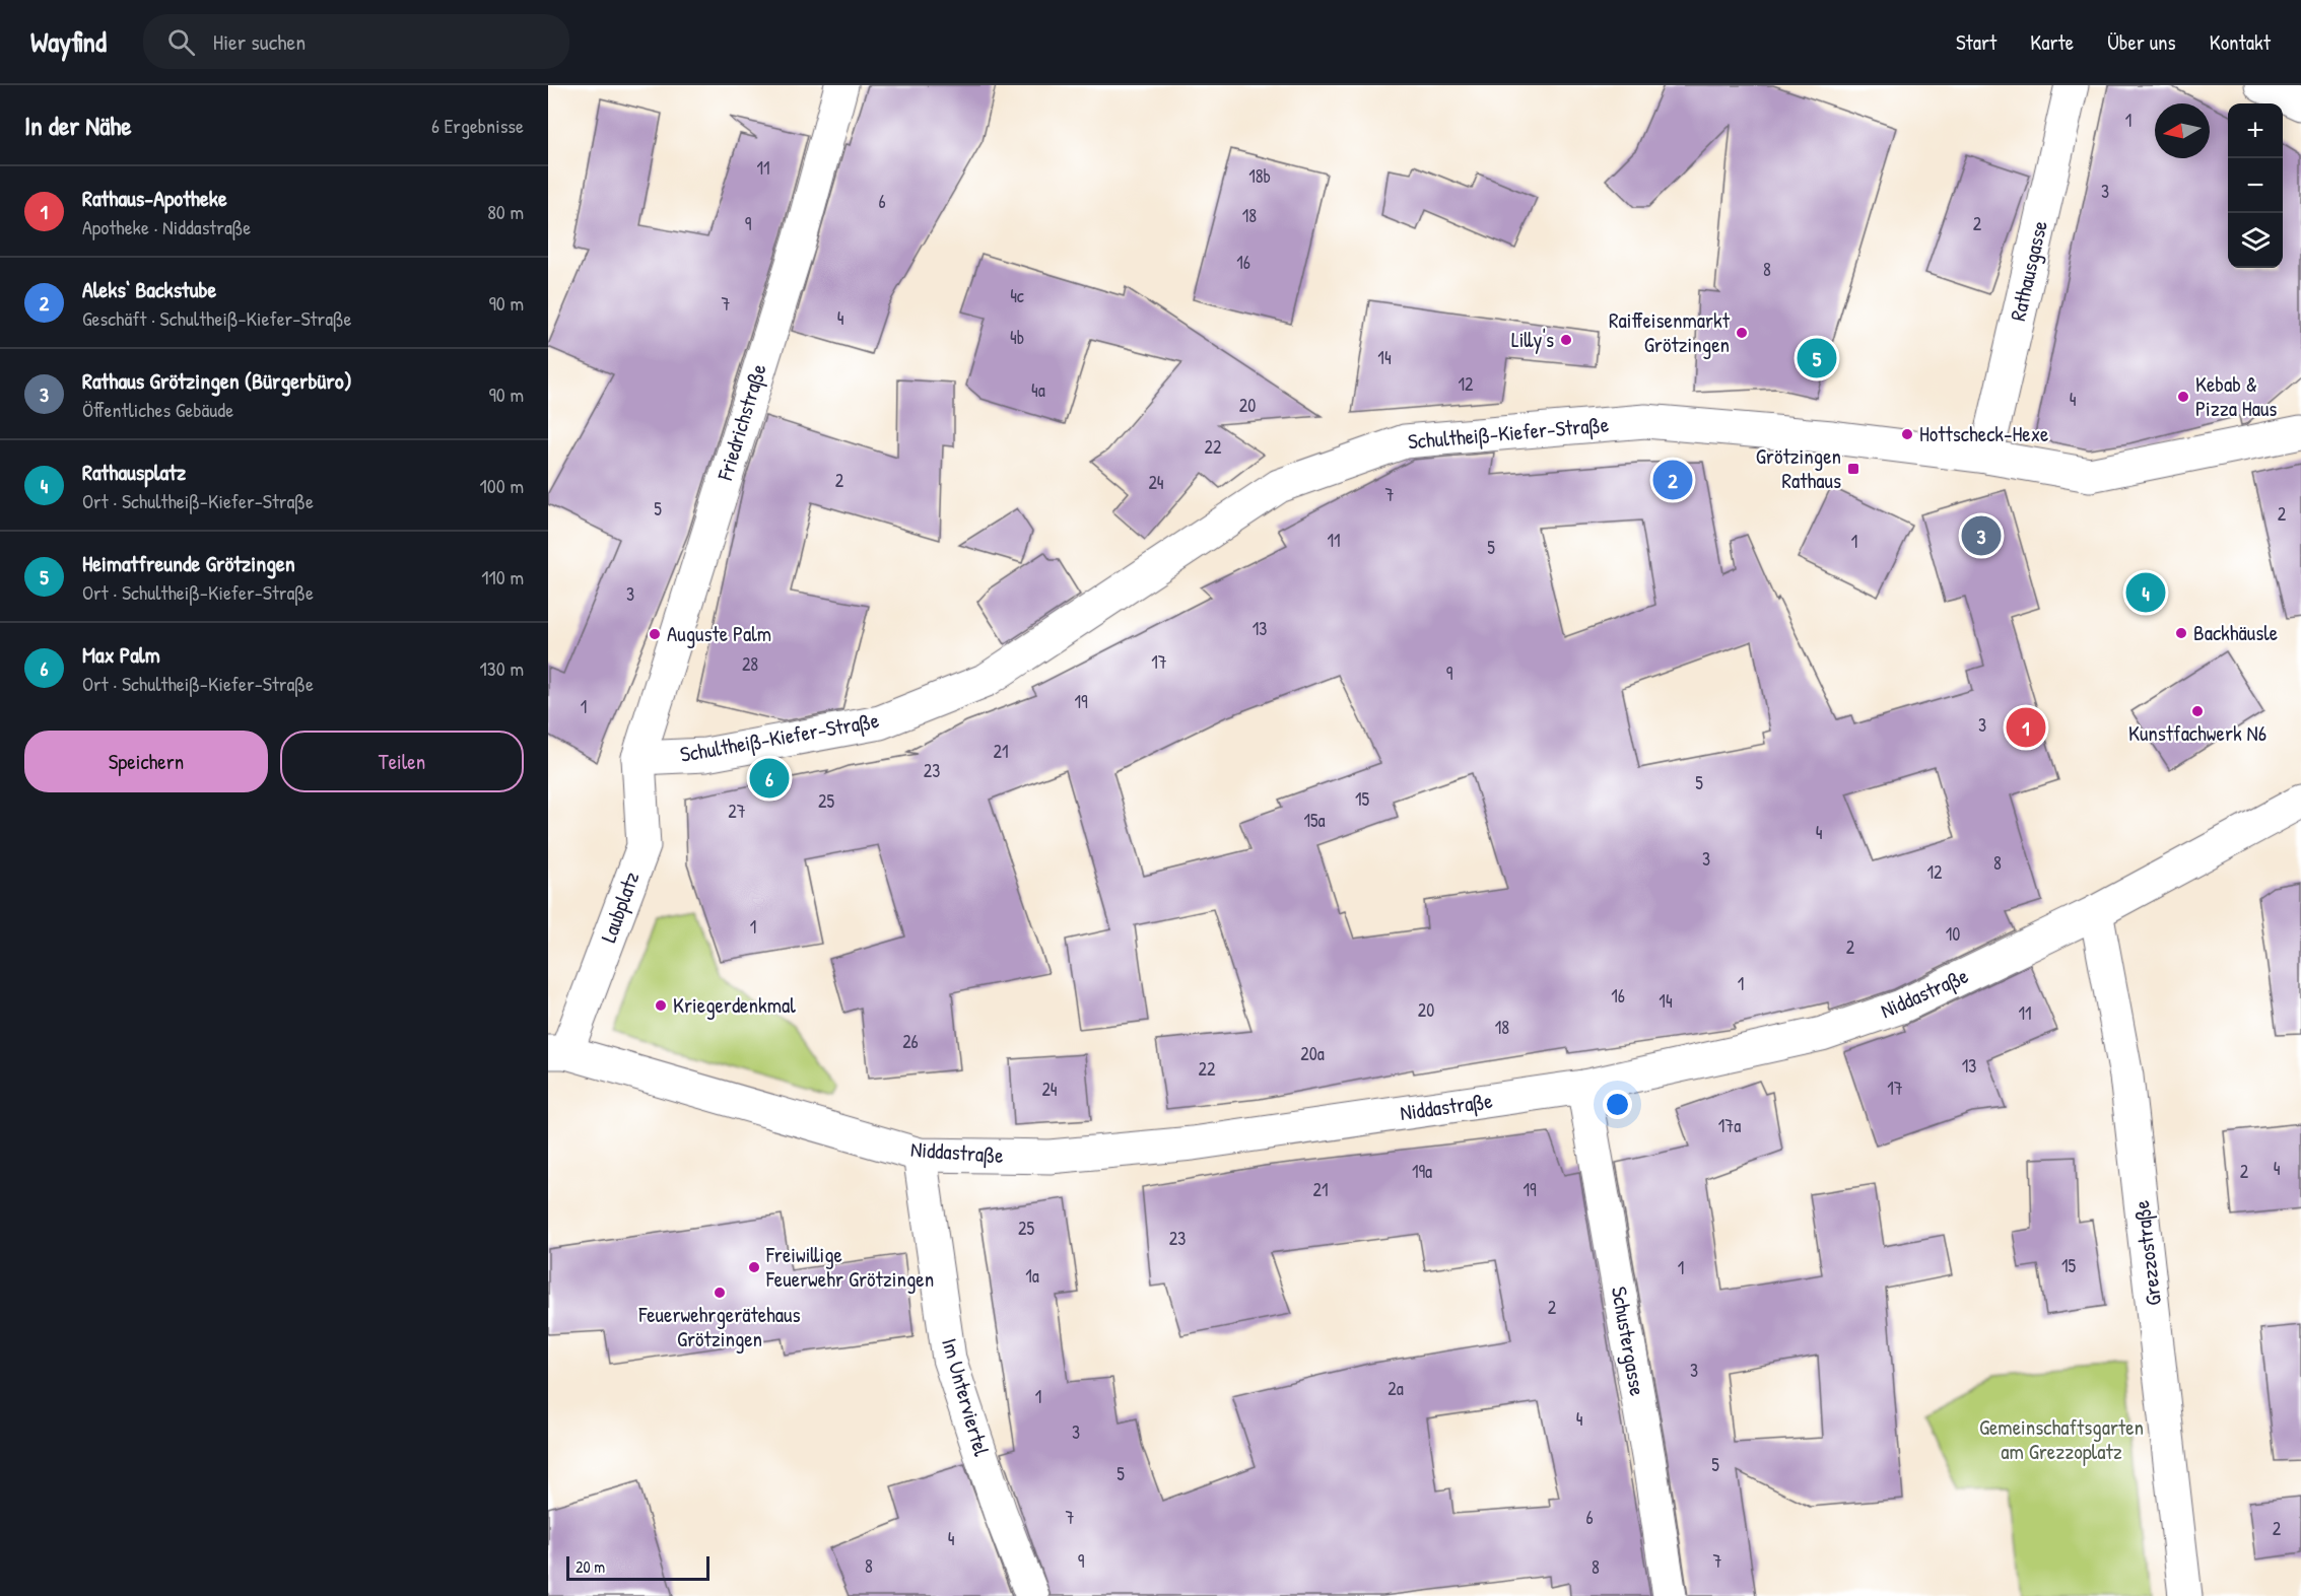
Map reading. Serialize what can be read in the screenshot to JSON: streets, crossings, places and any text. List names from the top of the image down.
{
  "streets": {
    "street": [
      "Rathausgasse",
      "Friedrichstraße",
      "Schultheiß-Kiefer-Straße",
      "Laubplatz",
      "Niddastraße",
      "Grezzostraße",
      "Schustergasse",
      "Im Unterviertel"
    ]
  },
  "crossings": [
    ["Rathausgasse", "Schultheiß-Kiefer-Straße"],
    ["Friedrichstraße", "Schultheiß-Kiefer-Straße"],
    ["Friedrichstraße", "Laubplatz"],
    ["Schultheiß-Kiefer-Straße", "Laubplatz"],
    ["Laubplatz", "Niddastraße"],
    ["Niddastraße", "Grezzostraße"],
    ["Niddastraße", "Schustergasse"],
    ["Niddastraße", "Im Unterviertel"]
  ],
  "parks": ["Gemeinschaftsgarten am Grezzoplatz"],
  "places": {
    "other": [
      "Raiffeisenmarkt Grötzingen",
      "Lilly's",
      "Kebab & Pizza Haus",
      "Hottscheck-Hexe",
      "Backhäusle",
      "Auguste Palm",
      "Kunstfachwerk N6",
      "Kriegerdenkmal",
      "Freiwillige Feuerwehr Grötzingen",
      "Feuerwehrgerätehaus Grötzingen"
    ],
    "transit": ["Grötzingen Rathaus"]
  },
  "house_numbers": [
    "1",
    "11",
    "18b",
    "3",
    "6",
    "18",
    "9",
    "2",
    "16",
    "8",
    "4c",
    "7",
    "4",
    "4b",
    "14",
    "12",
    "4a",
    "4",
    "20",
    "22",
    "2",
    "24",
    "7",
    "5",
    "2",
    "11",
    "1",
    "5",
    "3",
    "13",
    "17",
    "28",
    "9",
    "19",
    "1",
    "3",
    "21",
    "23",
    "5",
    "15",
    "25",
    "27",
    "15a",
    "4",
    "3",
    "8",
    "12",
    "1",
    "10",
    "2",
    "1",
    "16",
    "14",
    "20",
    "11",
    "18",
    "26",
    "20a",
    "13",
    "22",
    "17",
    "24",
    "17a",
    "4",
    "19a",
    "2",
    "21",
    "19",
    "25",
    "23",
    "15",
    "1",
    "1a",
    "2",
    "3",
    "2a",
    "1",
    "4",
    "3",
    "5",
    "5",
    "7",
    "6",
    "2",
    "4",
    "9",
    "7",
    "8",
    "8"
  ],
  "scale_bar": "20 m",
  "north": "left",
  "page": {
    "header": "Wayfind",
    "search": "Hier suchen",
    "nav": [
      "Start",
      "Karte",
      "Über uns",
      "Kontakt"
    ],
    "heading": ["In der Nähe", "6 Ergebnisse"],
    "map_buttons": ["+", "−"],
    "list": [
      {
        "mark": "1",
        "name": "Rathaus-Apotheke",
        "note": "Apotheke · Niddastraße",
        "value": "80 m"
      },
      {
        "mark": "2",
        "name": "Aleks‘ Backstube",
        "note": "Geschäft · Schultheiß-Kiefer-Straße",
        "value": "90 m"
      },
      {
        "mark": "3",
        "name": "Rathaus Grötzingen (Bürgerbüro)",
        "note": "Öffentliches Gebäude",
        "value": "90 m"
      },
      {
        "mark": "4",
        "name": "Rathausplatz",
        "note": "Ort · Schultheiß-Kiefer-Straße",
        "value": "100 m"
      },
      {
        "mark": "5",
        "name": "Heimatfreunde Grötzingen",
        "note": "Ort · Schultheiß-Kiefer-Straße",
        "value": "110 m"
      },
      {
        "mark": "6",
        "name": "Max Palm",
        "note": "Ort · Schultheiß-Kiefer-Straße",
        "value": "130 m"
      }
    ],
    "pins": [
      "5",
      "2",
      "3",
      "4",
      "1",
      "6"
    ],
    "buttons": ["Speichern", "Teilen"],
    "scale": "20 m"
  }
}
